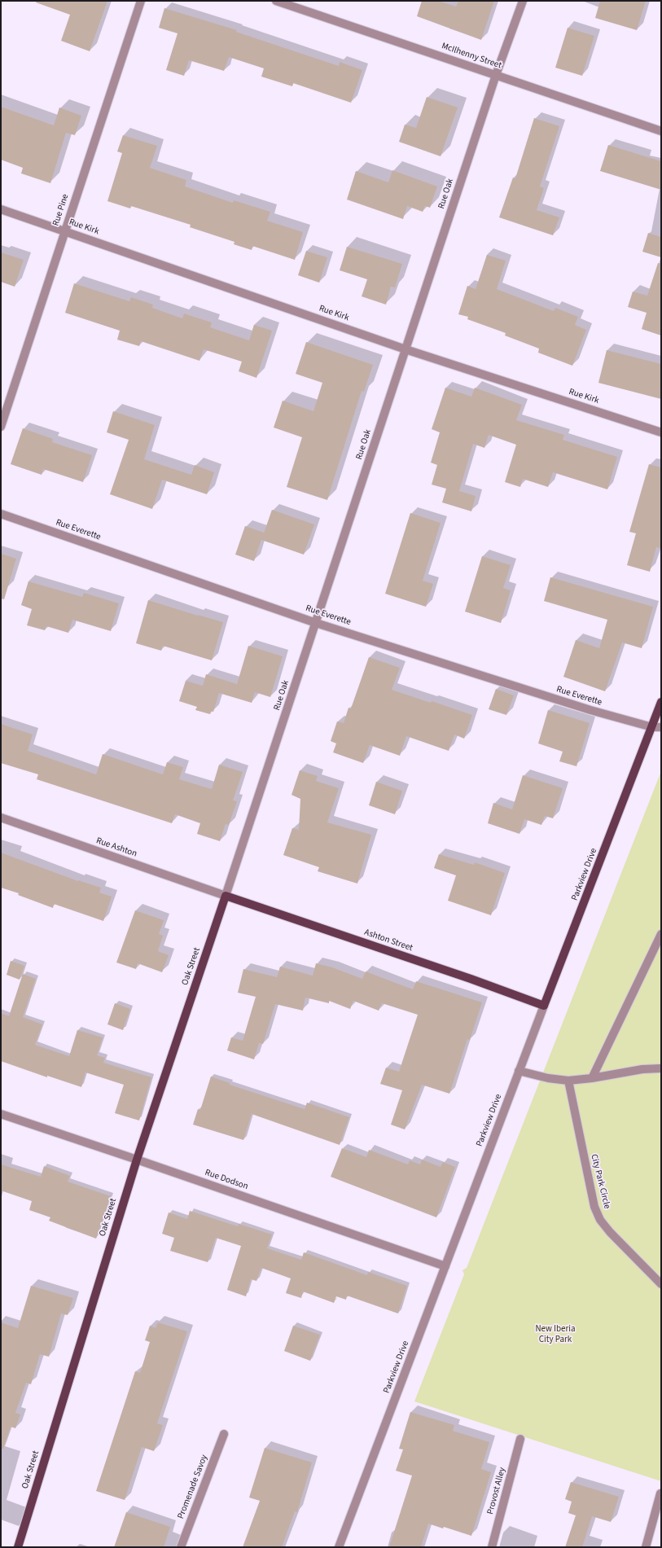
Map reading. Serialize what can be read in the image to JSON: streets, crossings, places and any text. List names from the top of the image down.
{
  "streets": {
    "main road": ["Parkview Drive", "Ashton Street", "Oak Street"],
    "street": [
      "McIlhenny Street",
      "Rue Oak",
      "Rue Pine",
      "Rue Kirk",
      "Rue Everette",
      "Rue Ashton",
      "Rue Dodson",
      "City Park Circle",
      "Promenade Savoy",
      "Provost Alley"
    ]
  },
  "crossings": [
    ["McIlhenny Street", "Rue Oak"],
    ["Rue Oak", "Rue Kirk"],
    ["Rue Oak", "Rue Everette"],
    ["Rue Oak", "Rue Ashton"],
    ["Rue Oak", "Ashton Street"],
    ["Rue Oak", "Oak Street"],
    ["Rue Pine", "Rue Kirk"],
    ["Rue Everette", "Parkview Drive"],
    ["Rue Ashton", "Ashton Street"],
    ["Rue Ashton", "Oak Street"],
    ["Parkview Drive", "Ashton Street"],
    ["Parkview Drive", "Rue Dodson"],
    ["Ashton Street", "Oak Street"],
    ["Oak Street", "Rue Dodson"]
  ],
  "parks": ["New Iberia City Park"]
}
